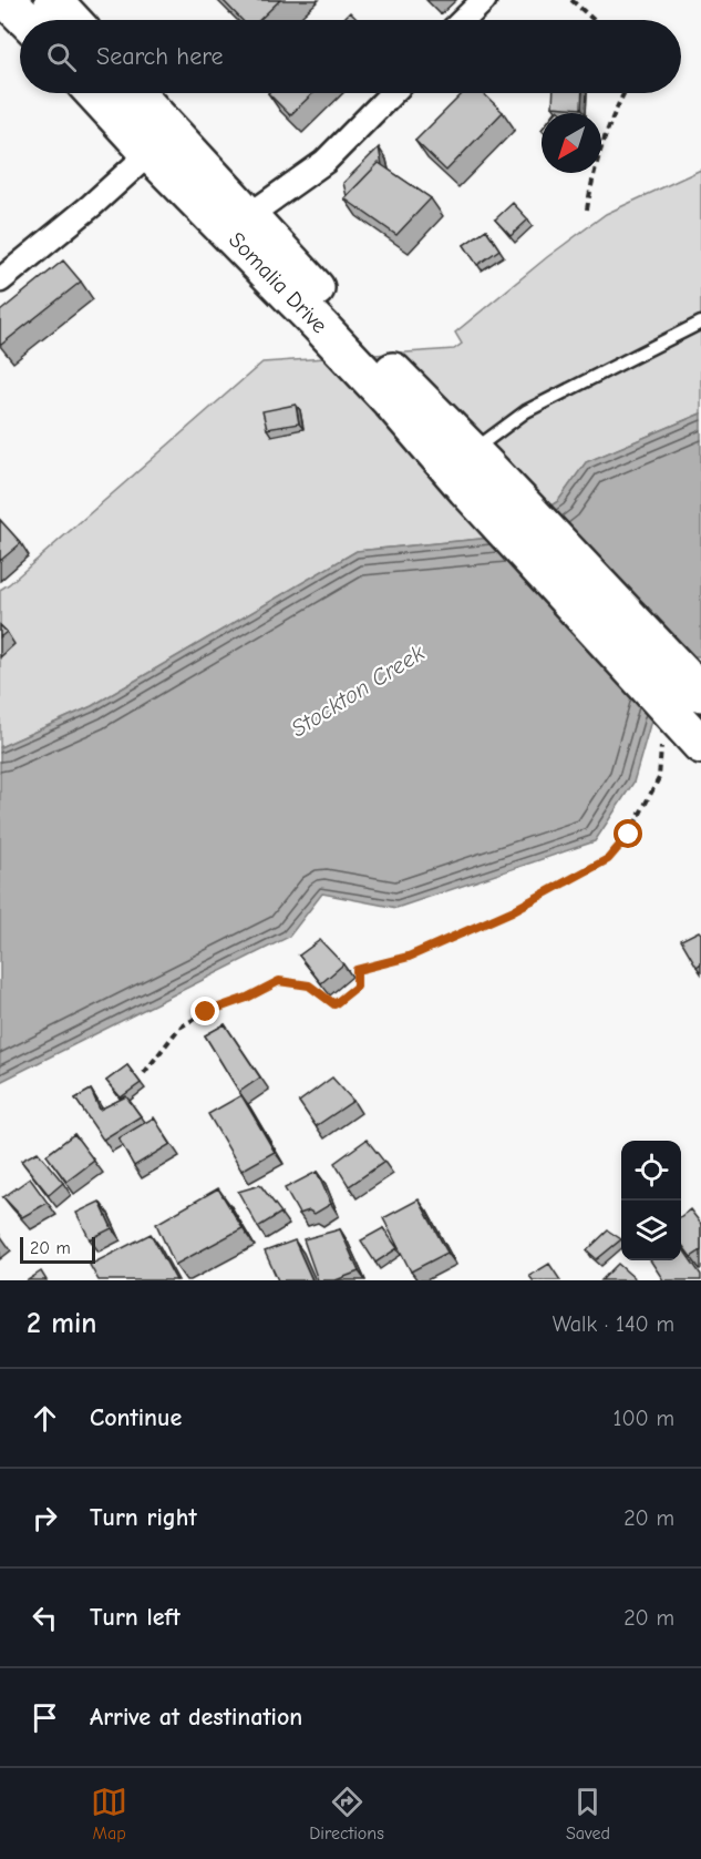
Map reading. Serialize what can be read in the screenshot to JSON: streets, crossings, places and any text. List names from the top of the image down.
{
  "streets": {
    "main road": ["Somalia Drive"]
  },
  "water": ["Stockton Creek"],
  "scale_bar": "20 m",
  "north": "bottom left",
  "page": {
    "search": "Search here",
    "scale": "20 m",
    "heading": ["2 min", "Walk · 140 m"],
    "list": [
      ["Continue", "100 m"],
      ["Turn right", "20 m"],
      ["Turn left", "20 m"],
      "Arrive at destination"
    ],
    "nav": ["Map", "Directions", "Saved"]
  }
}
